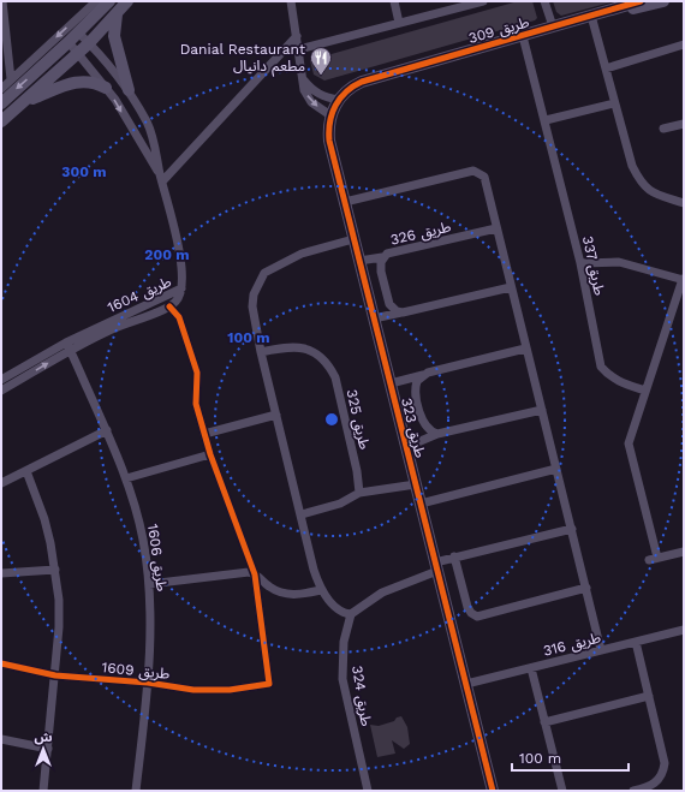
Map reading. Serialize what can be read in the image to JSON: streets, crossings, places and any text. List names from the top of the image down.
{
  "streets": {
    "street": [
      "طريق 309",
      "طريق 326",
      "طريق 337",
      "طريق 1604",
      "طريق 325",
      "طريق 323",
      "طريق 1606",
      "طريق 316",
      "طريق 1609",
      "طريق 324"
    ]
  },
  "crossings": [
    ["طريق 309", "طريق 337"],
    ["طريق 309", "طريق 323"],
    ["طريق 1604", "طريق 1606"],
    ["طريق 323", "طريق 316"],
    ["طريق 1606", "طريق 1609"]
  ],
  "places": {
    "restaurant": ["Danial Restaurant مطعم دانيال"]
  },
  "scale_bar": "100 m",
  "north": "top",
  "rings": ["300 m", "200 m", "100 m"]
}
